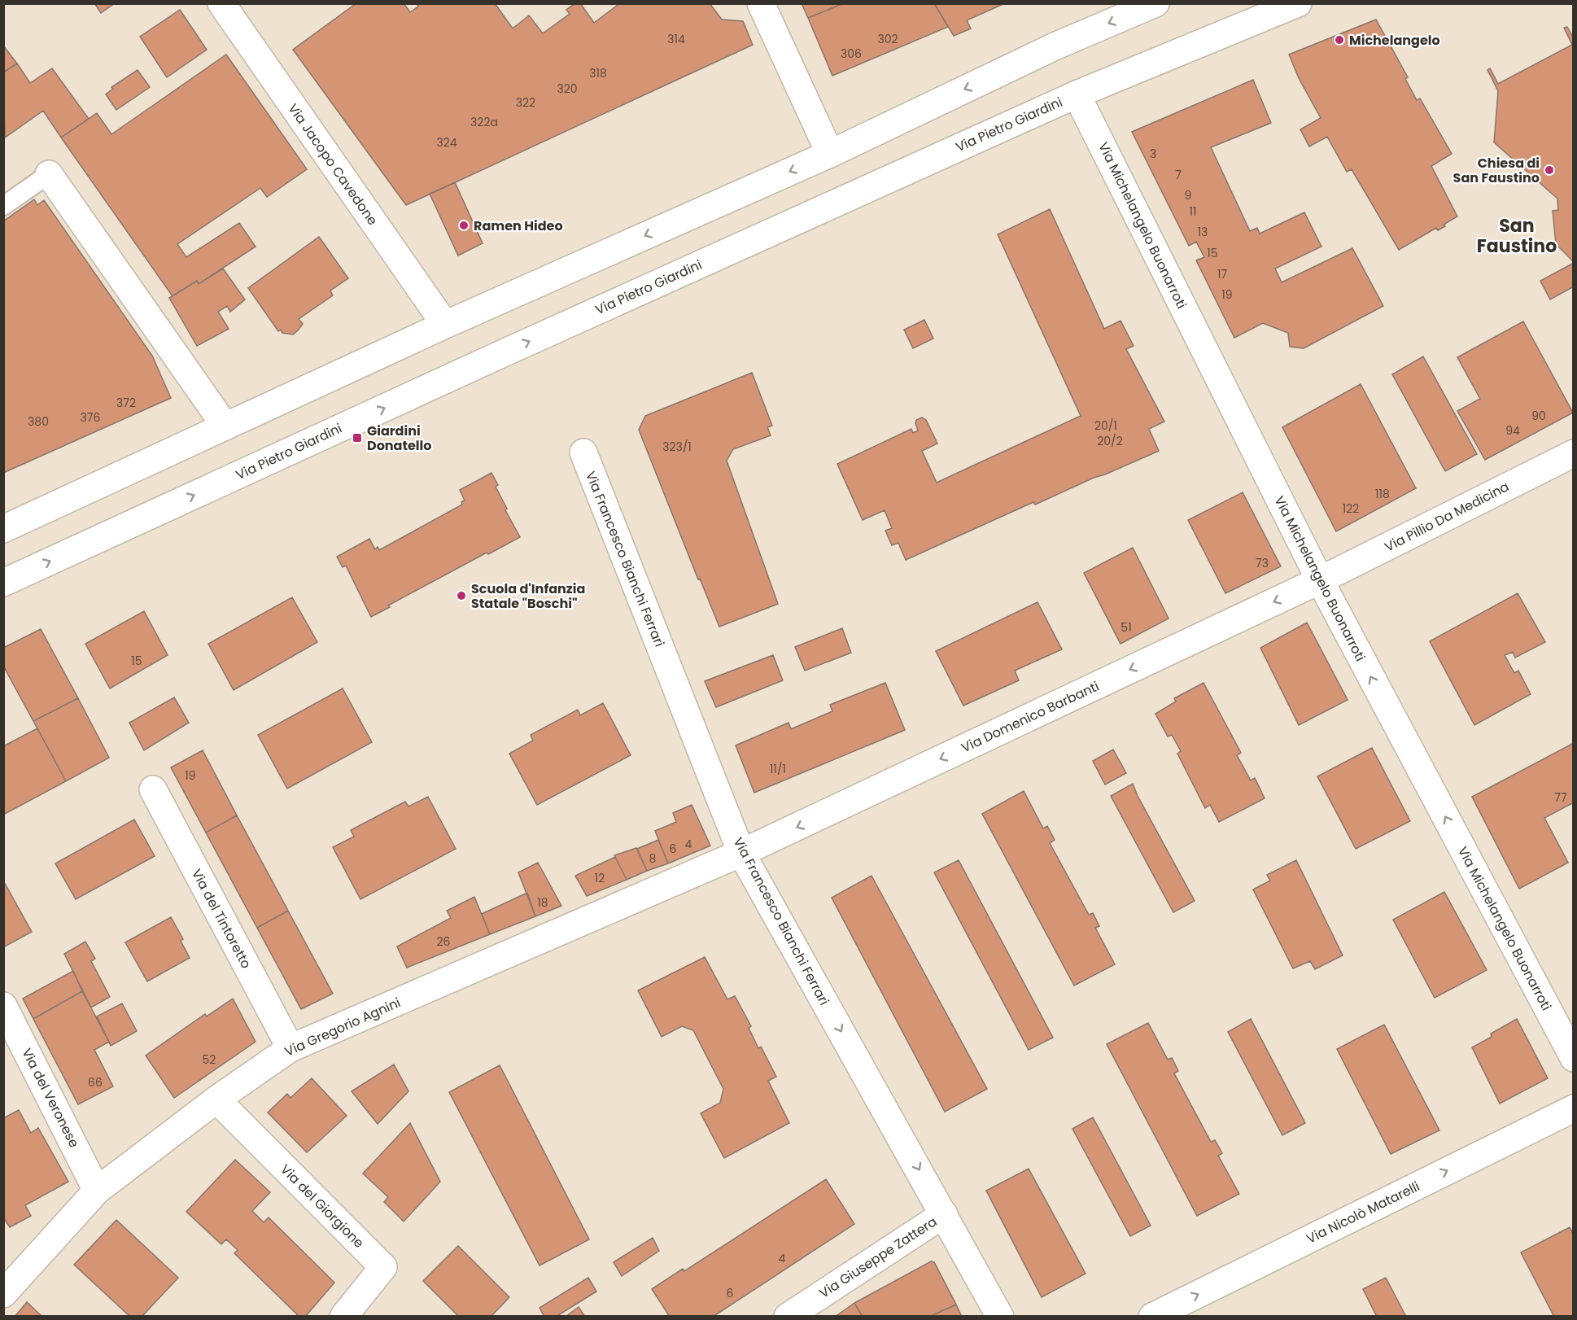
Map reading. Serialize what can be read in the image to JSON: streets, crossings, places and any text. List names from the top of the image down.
{
  "streets": {
    "street": [
      "Via Pietro Giardini",
      "Via Jacopo Cavedone",
      "Via Michelangelo Buonarroti",
      "Via Pillio Da Medicina",
      "Via Francesco Bianchi Ferrari",
      "Via Domenico Barbanti",
      "Via del Tintoretto",
      "Via Gregorio Agnini",
      "Via del Veronese",
      "Via del Giorgione",
      "Via Nicolò Matarelli",
      "Via Giuseppe Zattera"
    ]
  },
  "crossings": [
    ["Via Pietro Giardini", "Via Michelangelo Buonarroti"],
    ["Via Michelangelo Buonarroti", "Via Pillio Da Medicina"],
    ["Via Michelangelo Buonarroti", "Via Domenico Barbanti"],
    ["Via Pillio Da Medicina", "Via Domenico Barbanti"],
    ["Via Francesco Bianchi Ferrari", "Via Domenico Barbanti"],
    ["Via Francesco Bianchi Ferrari", "Via Gregorio Agnini"],
    ["Via Francesco Bianchi Ferrari", "Via Giuseppe Zattera"],
    ["Via Domenico Barbanti", "Via Gregorio Agnini"],
    ["Via del Tintoretto", "Via Gregorio Agnini"],
    ["Via Gregorio Agnini", "Via del Veronese"],
    ["Via Gregorio Agnini", "Via del Giorgione"]
  ],
  "one_way": [
    "Via Michelangelo Buonarroti",
    "Via Francesco Bianchi Ferrari",
    "Via Domenico Barbanti",
    "Via Nicolò Matarelli"
  ],
  "districts": ["San Faustino"],
  "places": {
    "other": [
      "Michelangelo",
      "Chiesa di San Faustino",
      "Ramen Hideo",
      "Scuola d'Infanzia Statale \"Boschi\""
    ],
    "transit": ["Giardini Donatello"]
  },
  "house_numbers": [
    "314",
    "302",
    "306",
    "318",
    "320",
    "322",
    "322a",
    "324",
    "3",
    "7",
    "9",
    "11",
    "13",
    "15",
    "17",
    "19",
    "372",
    "90",
    "376",
    "380",
    "20/1",
    "94",
    "20/2",
    "323/1",
    "118",
    "122",
    "73",
    "51",
    "15",
    "11/1",
    "19",
    "77",
    "4",
    "6",
    "8",
    "12",
    "18",
    "26",
    "52",
    "66",
    "4",
    "6"
  ]
}
